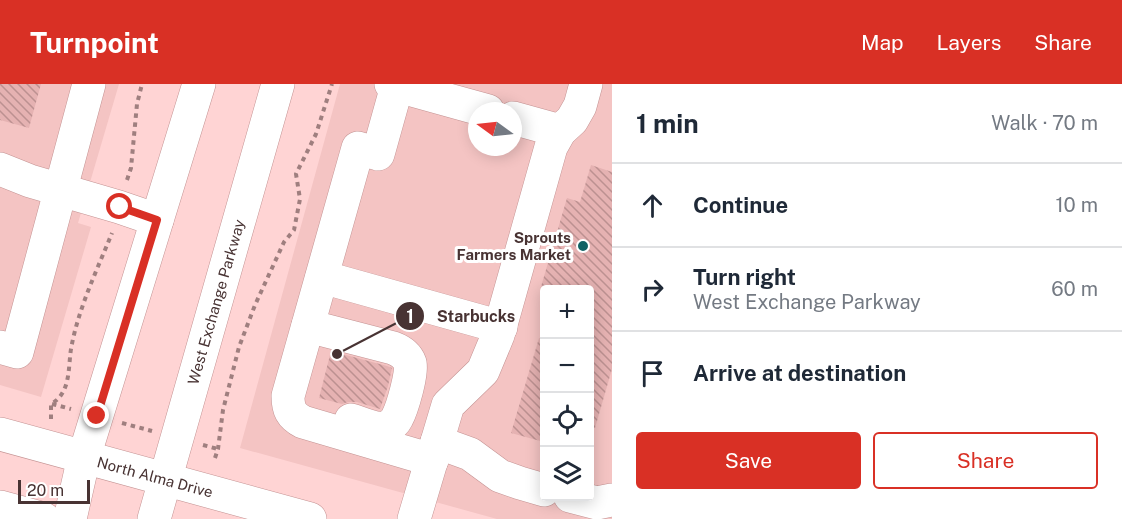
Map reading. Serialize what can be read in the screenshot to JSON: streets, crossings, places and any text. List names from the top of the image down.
{
  "streets": {
    "main road": ["West Exchange Parkway", "North Alma Drive"]
  },
  "crossings": [
    ["West Exchange Parkway", "North Alma Drive"]
  ],
  "places": ["Sprouts Farmers Market", "Starbucks"],
  "scale_bar": "20 m",
  "north": "left",
  "page": {
    "header": "Turnpoint",
    "nav": ["Map", "Layers", "Share"],
    "heading": ["1 min", "Walk · 70 m"],
    "list": [
      ["Continue", "10 m"],
      ["Turn right", "West Exchange Parkway", "60 m"],
      "Arrive at destination"
    ],
    "map_buttons": ["+", "−"],
    "buttons": ["Save", "Share"],
    "scale": "20 m"
  }
}
